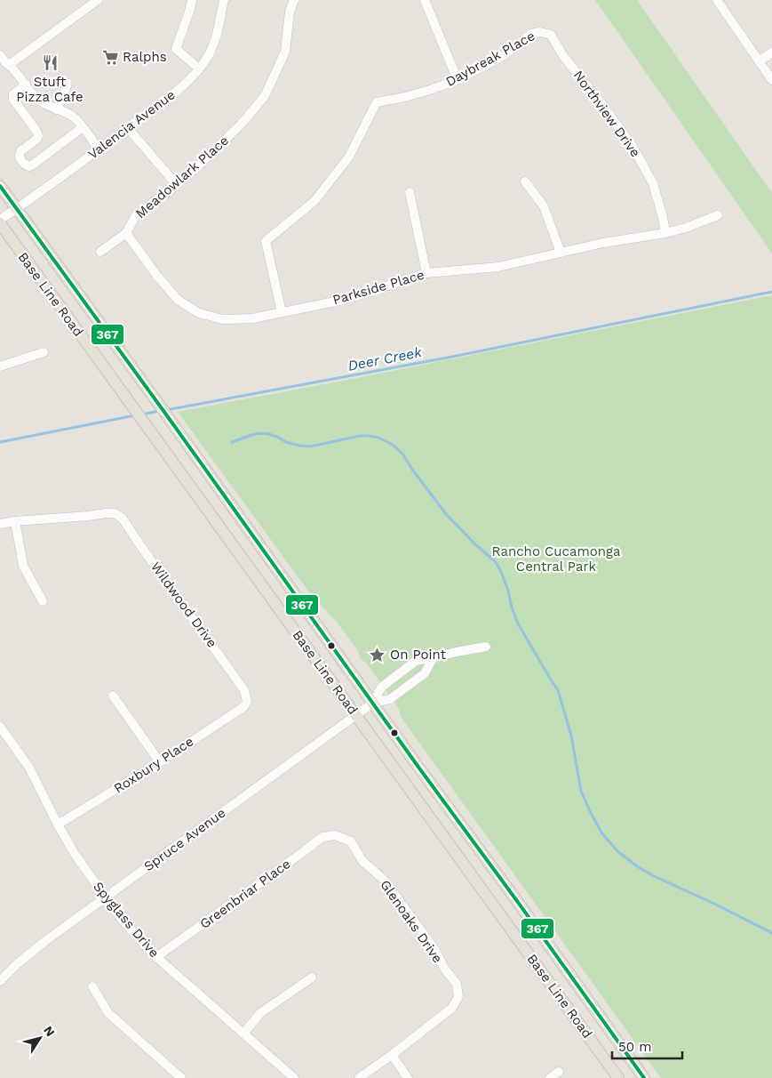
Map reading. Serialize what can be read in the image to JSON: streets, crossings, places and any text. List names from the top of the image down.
{
  "streets": {
    "main road": ["Base Line Road"],
    "street": [
      "Daybreak Place",
      "Northview Drive",
      "Valencia Avenue",
      "Meadowlark Place",
      "Parkside Place",
      "Wildwood Drive",
      "Roxbury Place",
      "Spruce Avenue",
      "Greenbriar Place",
      "Spyglass Drive",
      "Glenoaks Drive"
    ]
  },
  "crossings": [
    ["Daybreak Place", "Northview Drive"],
    ["Daybreak Place", "Parkside Place"],
    ["Northview Drive", "Parkside Place"],
    ["Valencia Avenue", "Base Line Road"],
    ["Meadowlark Place", "Parkside Place"],
    ["Base Line Road", "Spruce Avenue"],
    ["Wildwood Drive", "Roxbury Place"],
    ["Roxbury Place", "Spyglass Drive"],
    ["Spruce Avenue", "Spyglass Drive"],
    ["Greenbriar Place", "Spyglass Drive"],
    ["Greenbriar Place", "Glenoaks Drive"]
  ],
  "water": ["Deer Creek"],
  "parks": ["Rancho Cucamonga Central Park"],
  "places": {
    "supermarket": ["Ralphs"],
    "restaurant": ["Stuft Pizza Cafe"],
    "place": ["On Point"]
  },
  "lines": ["transit line 367"],
  "scale_bar": "50 m",
  "north": "top right"
}
